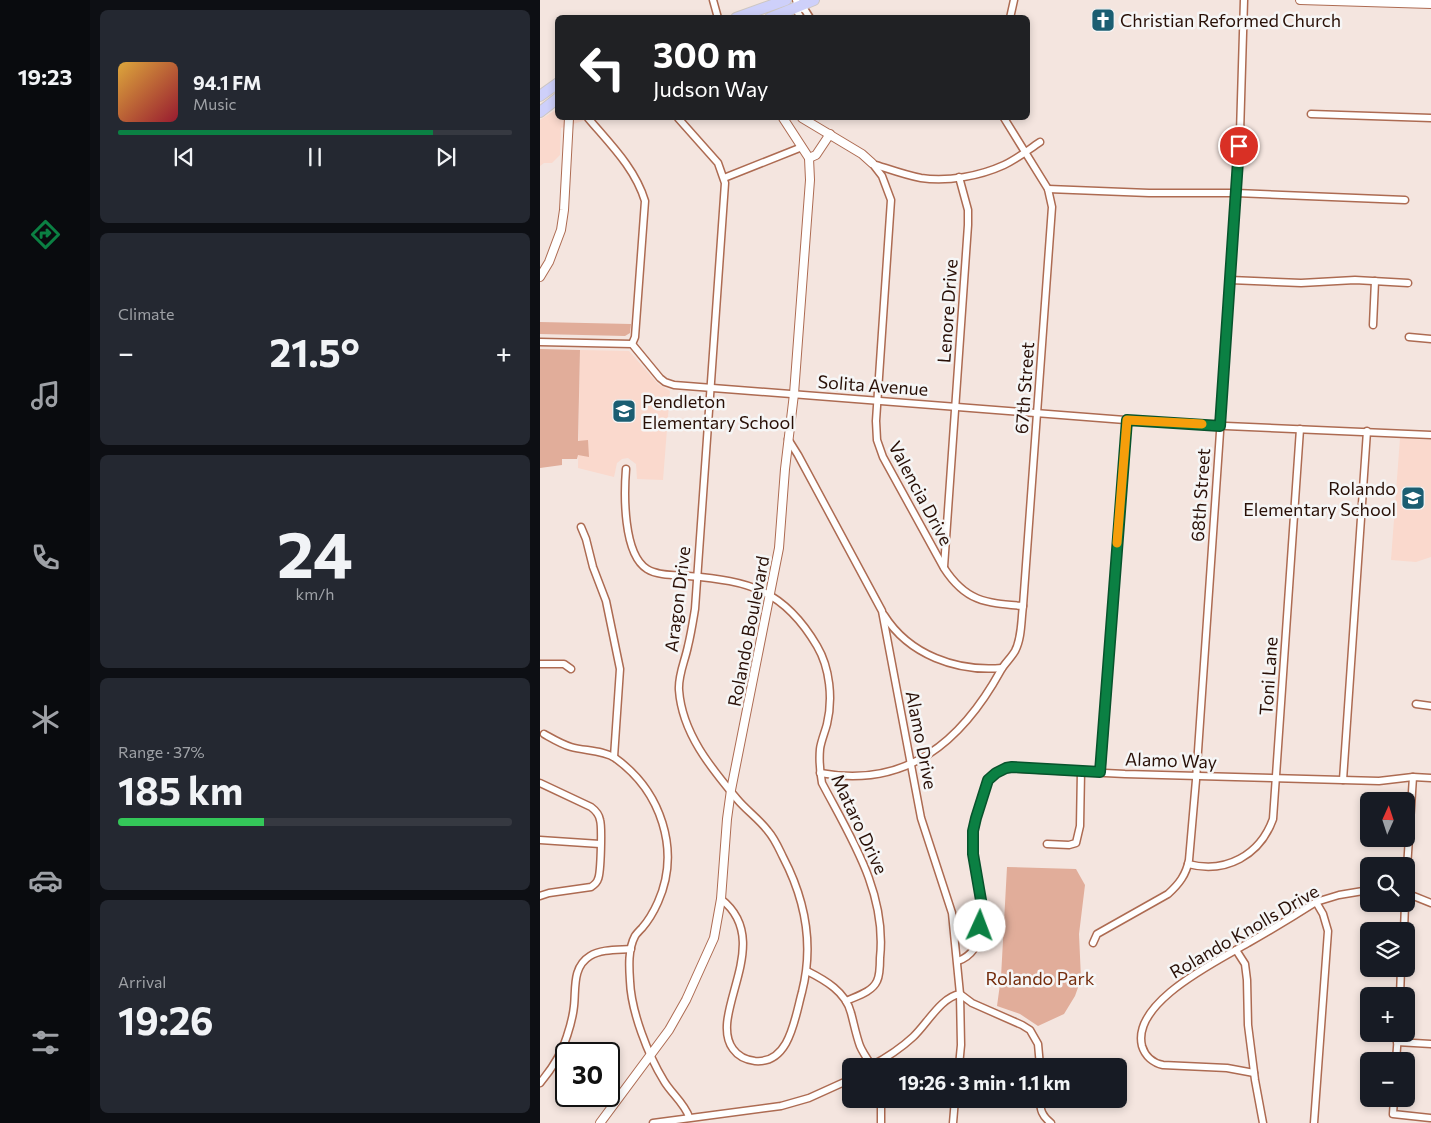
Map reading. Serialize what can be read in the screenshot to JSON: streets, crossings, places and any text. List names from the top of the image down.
{
  "streets": {
    "street": [
      "Lenore Drive",
      "Solita Avenue",
      "67th Street",
      "Valencia Drive",
      "68th Street",
      "Aragon Drive",
      "Rolando Boulevard",
      "Toni Lane",
      "Alamo Drive",
      "Alamo Way",
      "Mataro Drive",
      "Rolando Knolls Drive"
    ]
  },
  "crossings": [
    ["Lenore Drive", "Solita Avenue"],
    ["Lenore Drive", "Valencia Drive"],
    ["Solita Avenue", "67th Street"],
    ["Solita Avenue", "Valencia Drive"],
    ["Solita Avenue", "68th Street"],
    ["Solita Avenue", "Aragon Drive"],
    ["Solita Avenue", "Rolando Boulevard"],
    ["Solita Avenue", "Toni Lane"],
    ["67th Street", "Valencia Drive"],
    ["67th Street", "Alamo Drive"],
    ["67th Street", "Mataro Drive"],
    ["68th Street", "Toni Lane"],
    ["68th Street", "Alamo Way"],
    ["Aragon Drive", "Rolando Boulevard"],
    ["Aragon Drive", "Mataro Drive"],
    ["Rolando Boulevard", "Alamo Drive"],
    ["Rolando Boulevard", "Mataro Drive"],
    ["Toni Lane", "Alamo Way"],
    ["Alamo Drive", "Alamo Way"]
  ],
  "parks": ["Rolando Park"],
  "places": {
    "church": ["Christian Reformed Church"],
    "school or university": ["Pendleton Elementary School", "Rolando Elementary School"]
  },
  "north": "top",
  "page": {
    "tabs": "19:23",
    "turn": ["300 m", "Judson Way"],
    "song": ["94.1 FM", "Music"],
    "tile": [
      "Climate",
      ["24", "km/h"],
      ["Range · 37%", "185 km"],
      ["Arrival", "19:26"]
    ],
    "heat": ["−", "21.5°", "+"],
    "map_buttons": ["+", "−"],
    "limit": "30",
    "trip": "19:26 · 3 min · 1.1 km"
  }
}
